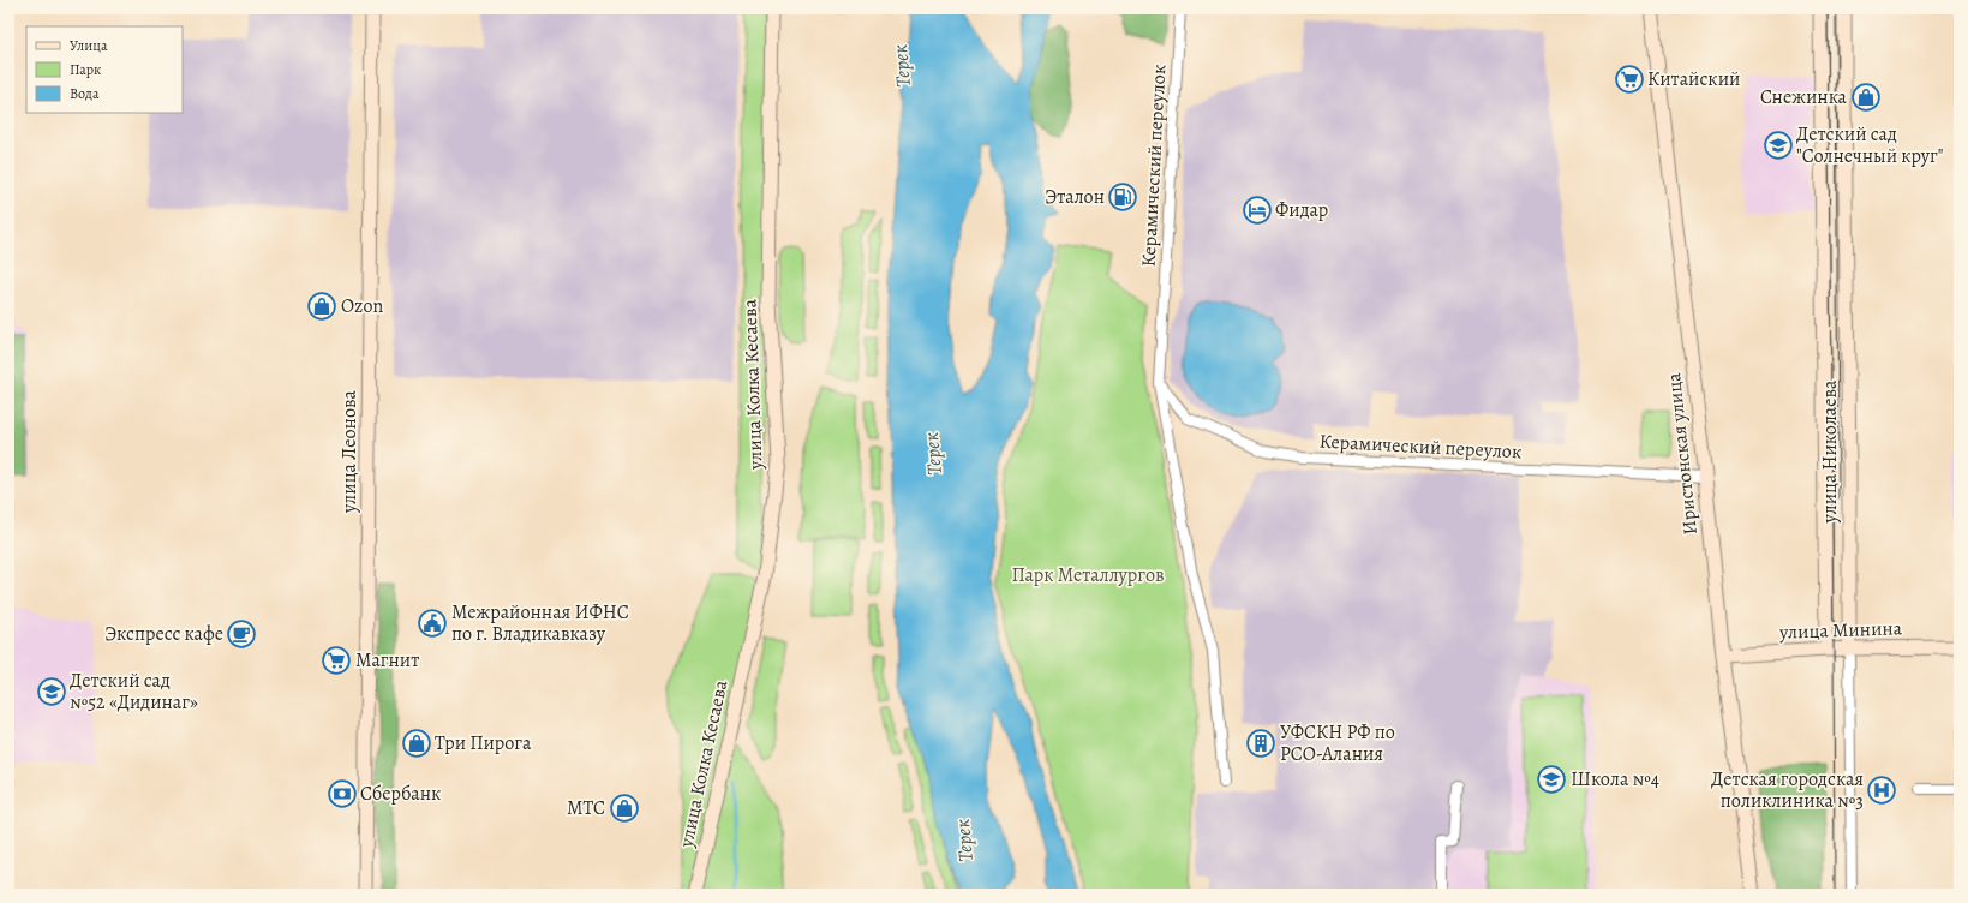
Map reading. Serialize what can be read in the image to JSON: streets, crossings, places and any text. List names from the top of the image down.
{
  "streets": {
    "street": [
      "Керамический переулок",
      "улица Колка Кесаева",
      "улица Леонова",
      "улица Николаева",
      "Иристонская улица",
      "улица Минина"
    ]
  },
  "crossings": [
    ["Керамический переулок", "Иристонская улица"],
    ["улица Николаева", "улица Минина"],
    ["Иристонская улица", "улица Минина"]
  ],
  "water": ["Терек"],
  "parks": ["Парк Металлургов"],
  "places": {
    "supermarket": ["Китайский", "Магнит"],
    "shop": [
      "Снежинка",
      "Ozon",
      "Три Пирога",
      "МТС"
    ],
    "school or university": ["Детский сад \"Солнечный круг\"", "Детский сад №52 «Дидинаг»", "Школа №4"],
    "fuel station": ["Эталон"],
    "hotel": ["Фидар"],
    "public building": ["Межрайонная ИФНС по г. Владикавказу"],
    "cafe": ["Экспресс кафе"],
    "building": ["УФСКН РФ по РСО-Алания"],
    "hospital": ["Детская городская поликлиника №3"],
    "bank": ["Сбербанк"]
  },
  "legend": ["Улица", "Парк", "Вода"]
}
